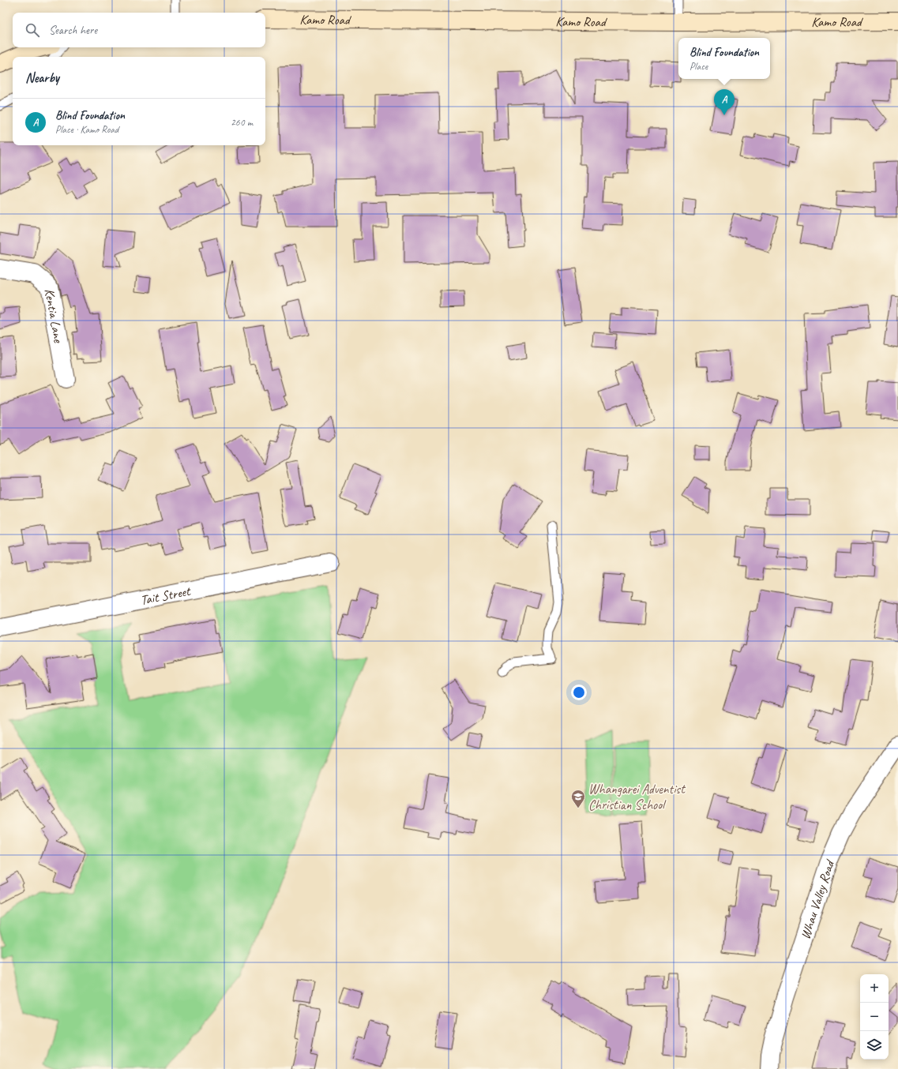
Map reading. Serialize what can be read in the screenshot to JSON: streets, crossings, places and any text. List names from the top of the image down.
{
  "streets": {
    "main road": ["Kamo Road"],
    "street": ["Kentia Lane", "Tait Street", "Whau Valley Road"]
  },
  "places": {
    "school or university": ["Whangarei Adventist Christian School"]
  },
  "page": {
    "search": "Search here",
    "popup": ["Blind Foundation", "Place"],
    "heading": "Nearby",
    "pins": "A",
    "list": [
      {
        "mark": "A",
        "name": "Blind Foundation",
        "note": "Place · Kamo Road",
        "value": "260 m"
      }
    ],
    "map_buttons": ["+", "−"]
  }
}
